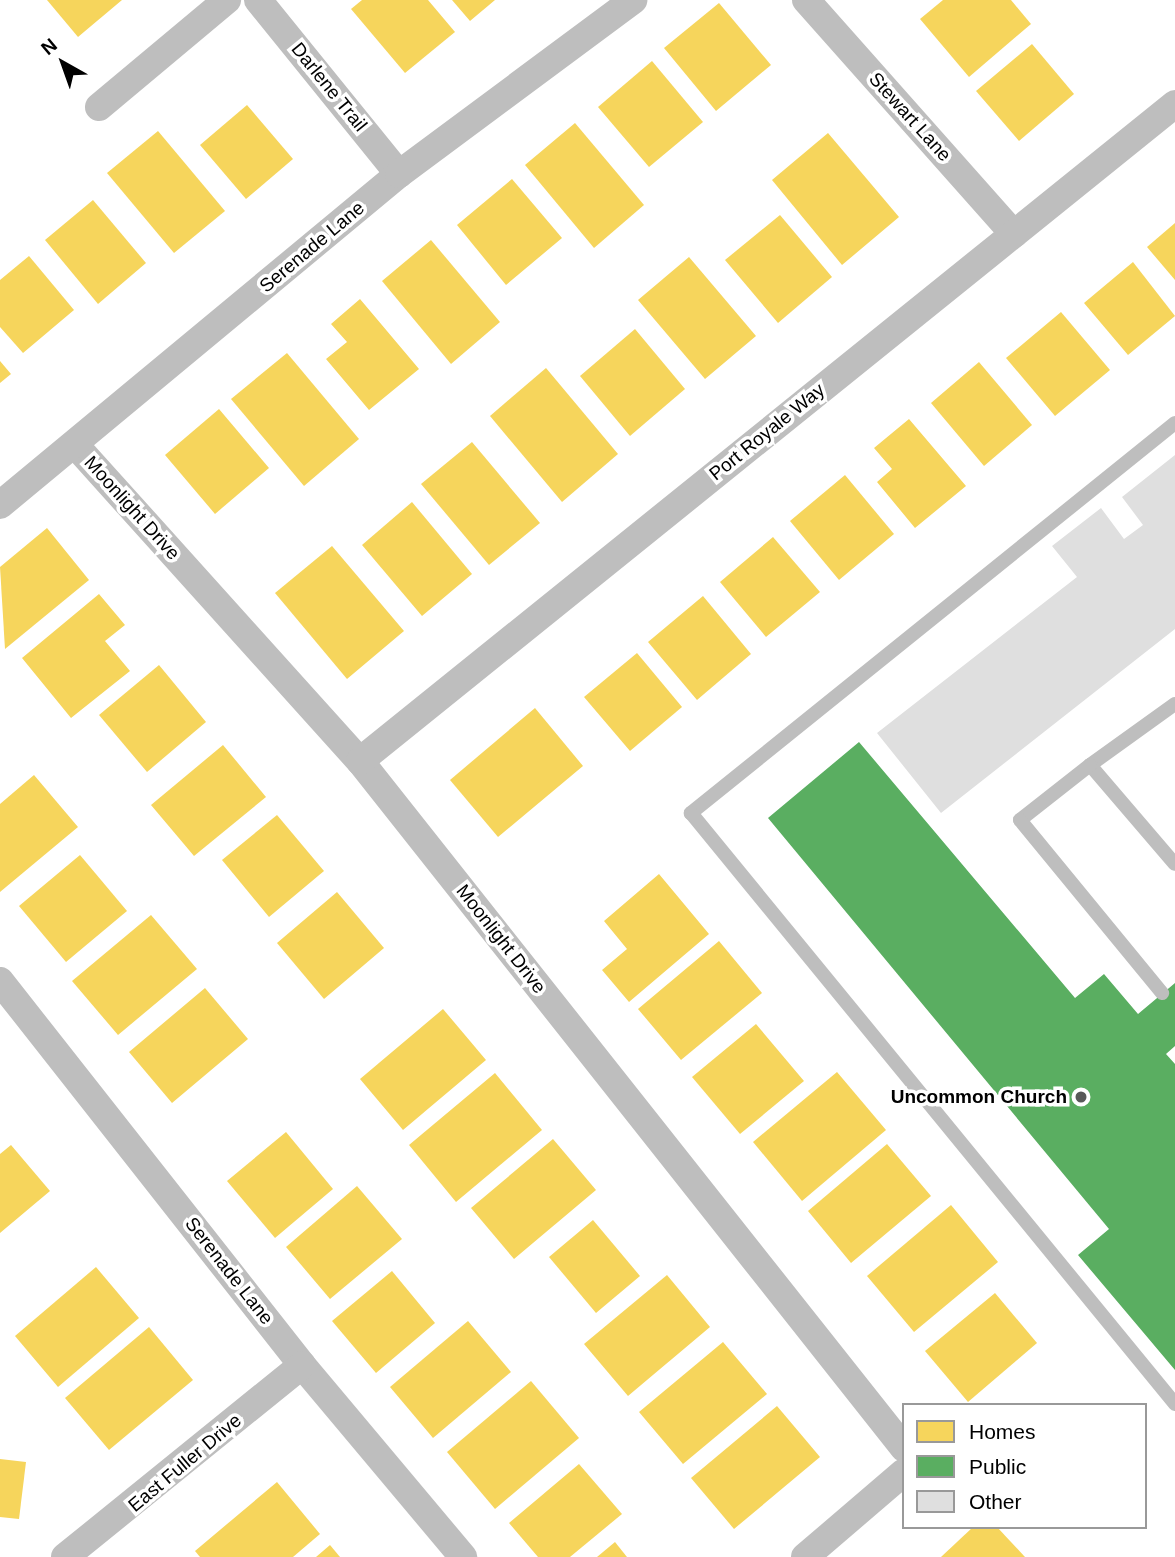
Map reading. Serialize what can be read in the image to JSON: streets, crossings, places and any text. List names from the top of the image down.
{
  "streets": {
    "street": [
      "Darlene Trail",
      "Stewart Lane",
      "Serenade Lane",
      "Port Royale Way",
      "Moonlight Drive",
      "East Fuller Drive"
    ]
  },
  "crossings": [
    ["Darlene Trail", "Serenade Lane"],
    ["Stewart Lane", "Port Royale Way"],
    ["Serenade Lane", "Moonlight Drive"],
    ["Serenade Lane", "East Fuller Drive"],
    ["Port Royale Way", "Moonlight Drive"]
  ],
  "places": ["Uncommon Church"],
  "legend": ["Homes", "Public", "Other"],
  "north": "top left"
}
